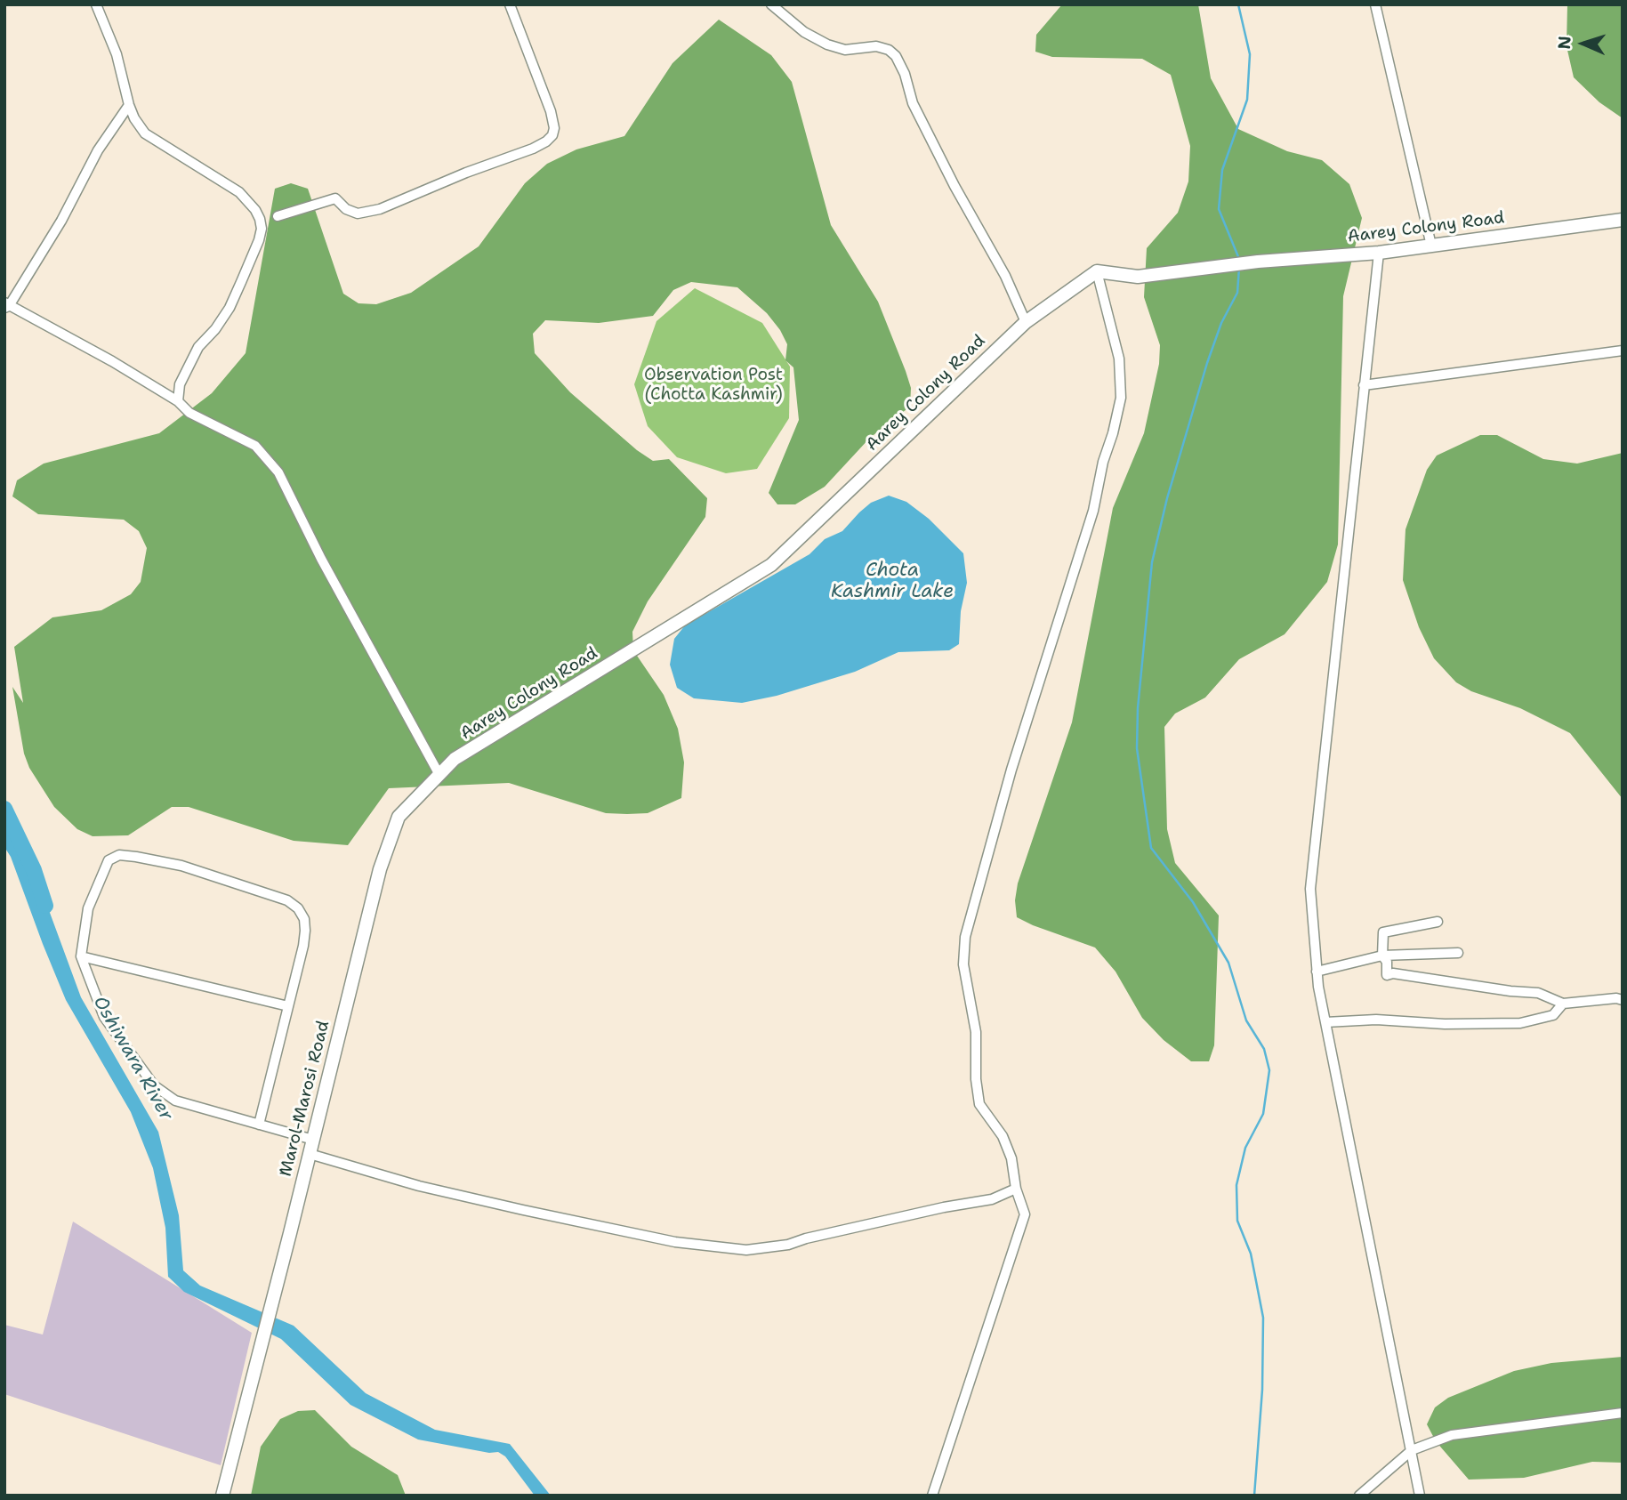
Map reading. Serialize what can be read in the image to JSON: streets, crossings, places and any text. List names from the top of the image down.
{
  "streets": {
    "main road": ["Aarey Colony Road", "Marol-Marosi Road"]
  },
  "crossings": [
    ["Aarey Colony Road", "Marol-Marosi Road"]
  ],
  "water": ["Chota Kashmir Lake", "Oshiwara River"],
  "parks": ["Observation Post (Chotta Kashmir)"],
  "north": "left"
}
